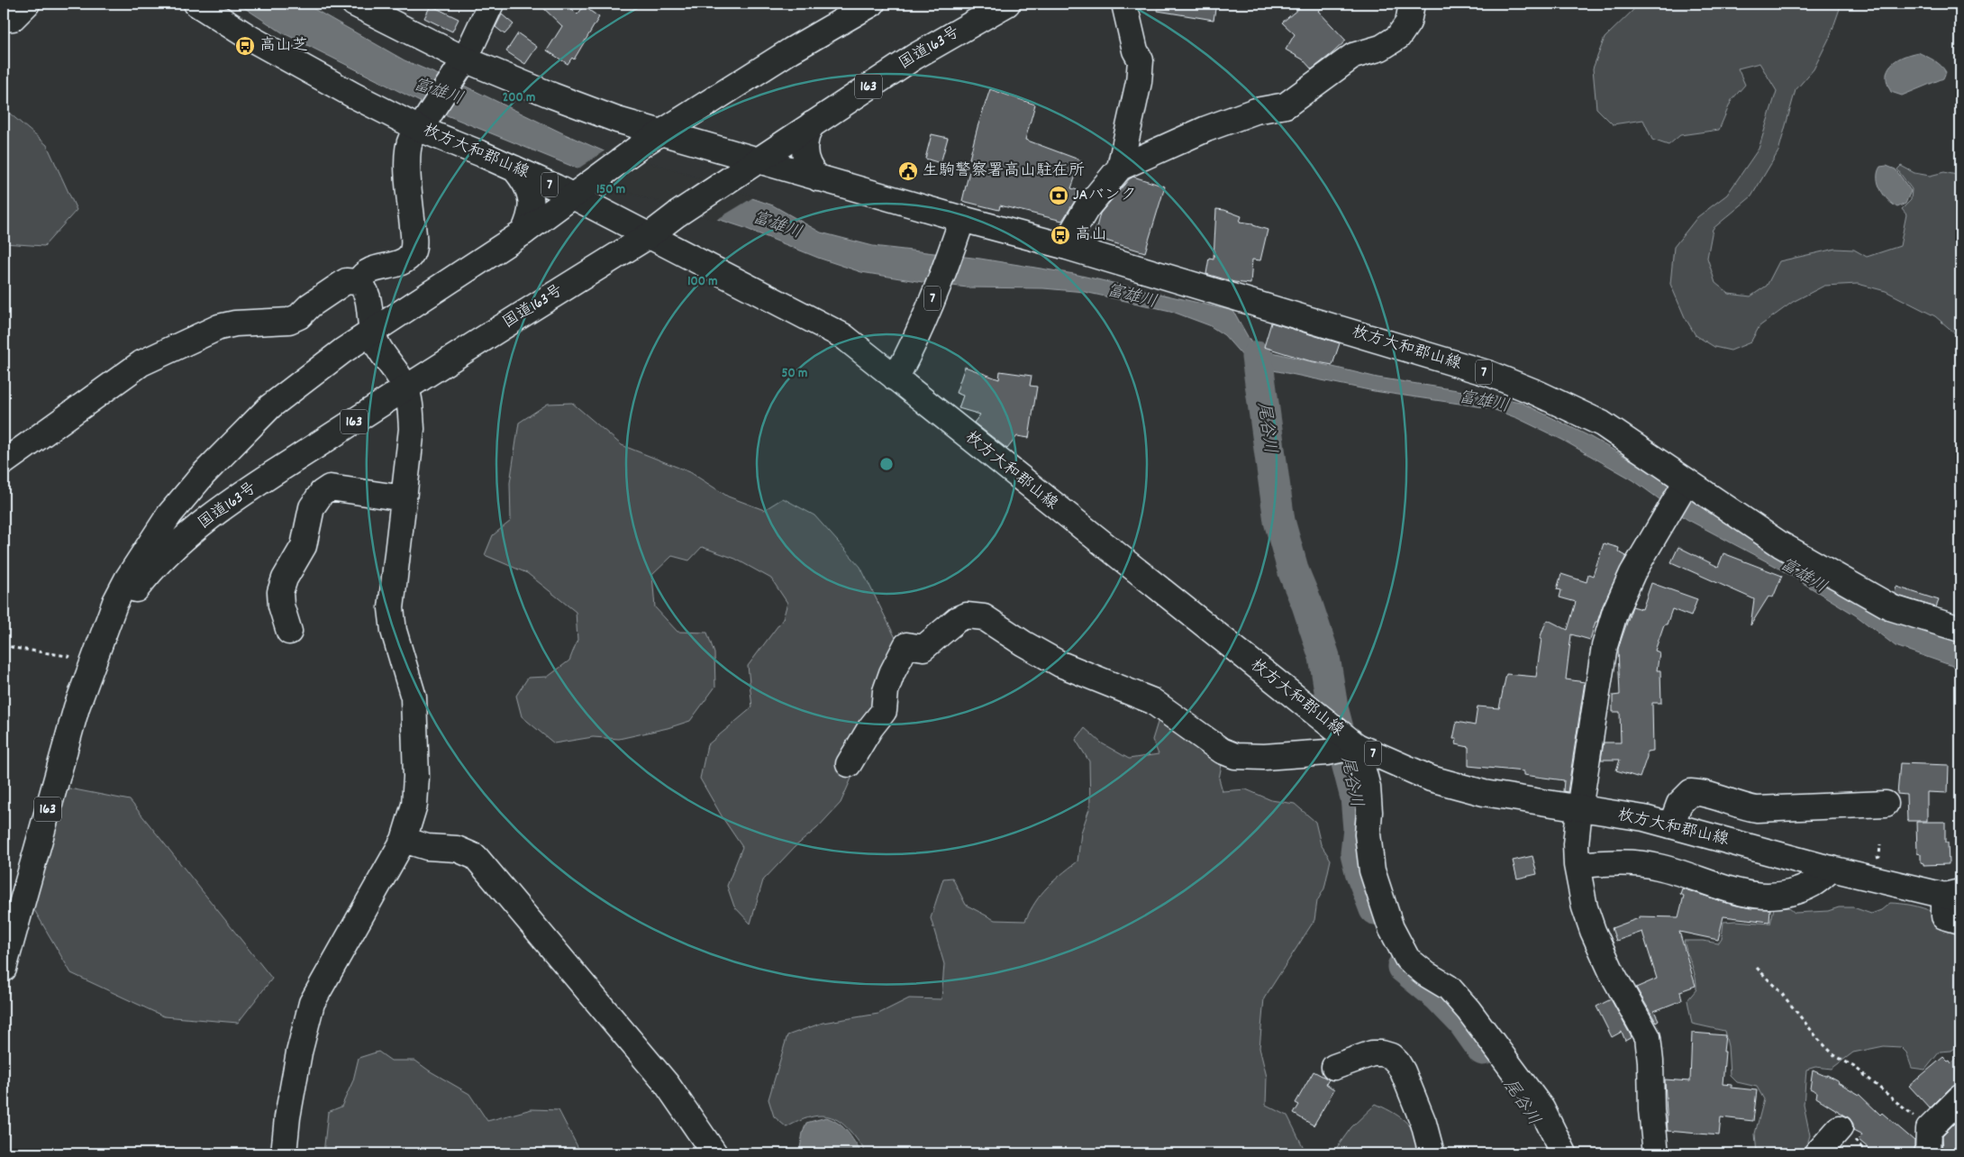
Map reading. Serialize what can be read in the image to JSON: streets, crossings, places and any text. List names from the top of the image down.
{
  "streets": {
    "main road": [
      "国道163号",
      "163",
      "枚方大和郡山線",
      "7"
    ]
  },
  "crossings": [
    ["国道163号", "枚方大和郡山線"],
    ["枚方大和郡山線", "7"]
  ],
  "water": ["富雄川", "尾谷川"],
  "places": {
    "bus stop": ["高山芝", "高山"],
    "public building": ["生駒警察署高山駐在所"],
    "bank": ["JAバンク"]
  },
  "rings": [
    "200 m",
    "150 m",
    "100 m",
    "50 m"
  ]
}
